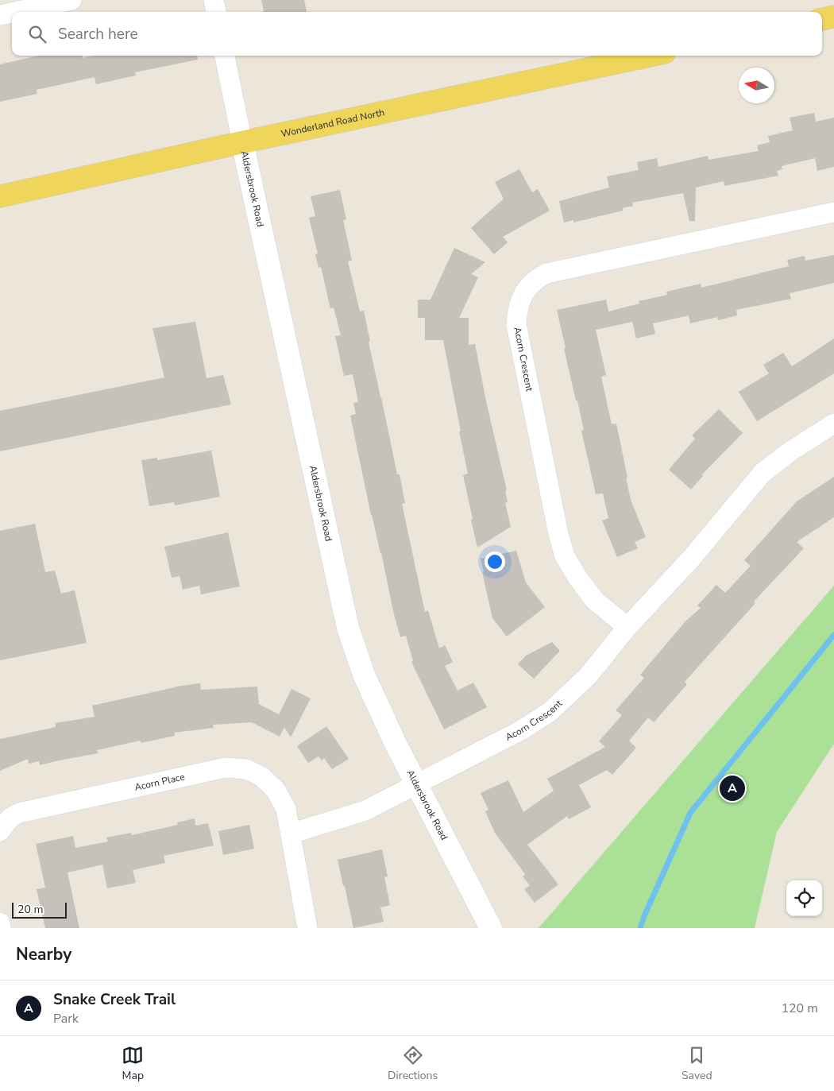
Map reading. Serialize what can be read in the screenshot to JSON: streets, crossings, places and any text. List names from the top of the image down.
{
  "streets": {
    "main road": ["Wonderland Road North"],
    "street": ["Aldersbrook Road", "Acorn Crescent", "Acorn Place"]
  },
  "crossings": [
    ["Wonderland Road North", "Aldersbrook Road"],
    ["Aldersbrook Road", "Acorn Crescent"]
  ],
  "scale_bar": "20 m",
  "north": "left",
  "page": {
    "search": "Search here",
    "pins": "A",
    "scale": "20 m",
    "heading": "Nearby",
    "list": [
      {
        "mark": "A",
        "name": "Snake Creek Trail",
        "note": "Park",
        "value": "120 m"
      }
    ],
    "nav": ["Map", "Directions", "Saved"]
  }
}
